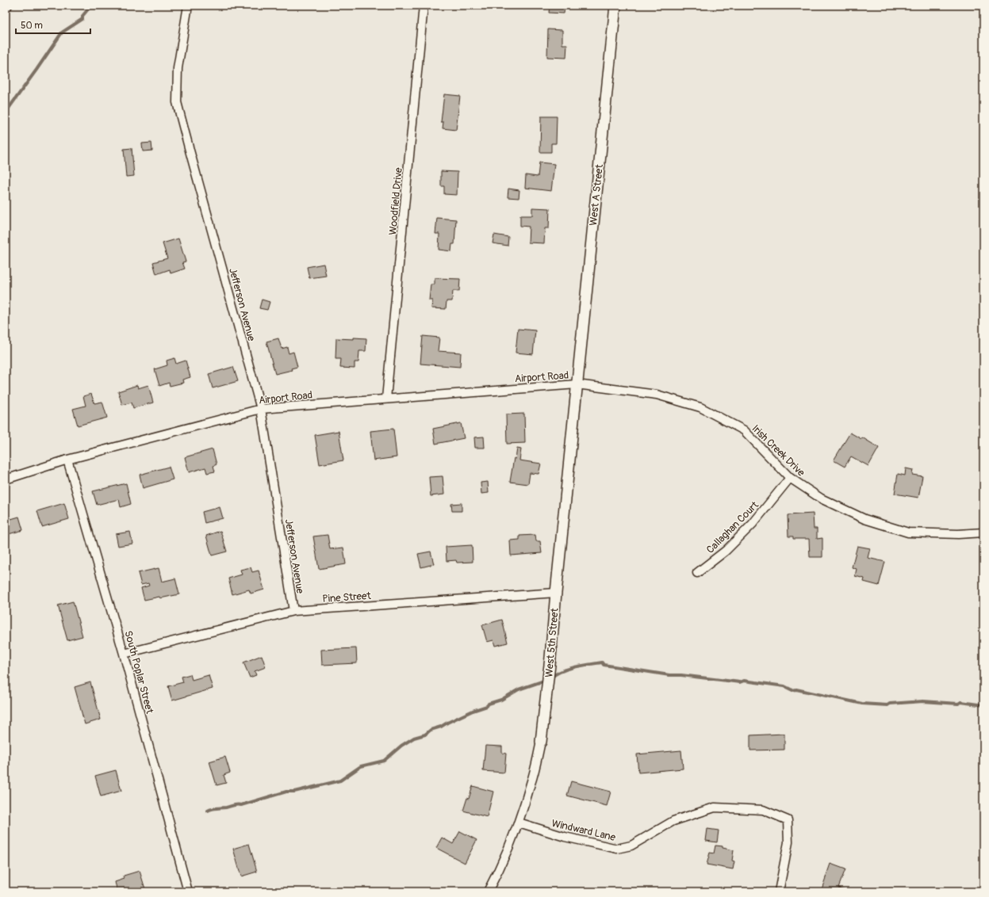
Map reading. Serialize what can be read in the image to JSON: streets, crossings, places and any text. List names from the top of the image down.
{
  "streets": {
    "street": [
      "West A Street",
      "Woodfield Drive",
      "Jefferson Avenue",
      "Airport Road",
      "Irish Creek Drive",
      "Callaghan Court",
      "Pine Street",
      "West 5th Street",
      "South Poplar Street",
      "Windward Lane"
    ]
  },
  "crossings": [
    ["West A Street", "Airport Road"],
    ["West A Street", "Irish Creek Drive"],
    ["West A Street", "West 5th Street"],
    ["Woodfield Drive", "Airport Road"],
    ["Jefferson Avenue", "Airport Road"],
    ["Jefferson Avenue", "Pine Street"],
    ["Airport Road", "Irish Creek Drive"],
    ["Airport Road", "West 5th Street"],
    ["Airport Road", "South Poplar Street"],
    ["Irish Creek Drive", "Callaghan Court"],
    ["Irish Creek Drive", "West 5th Street"],
    ["Pine Street", "West 5th Street"],
    ["Pine Street", "South Poplar Street"],
    ["West 5th Street", "Windward Lane"]
  ],
  "scale_bar": "50 m"
}
